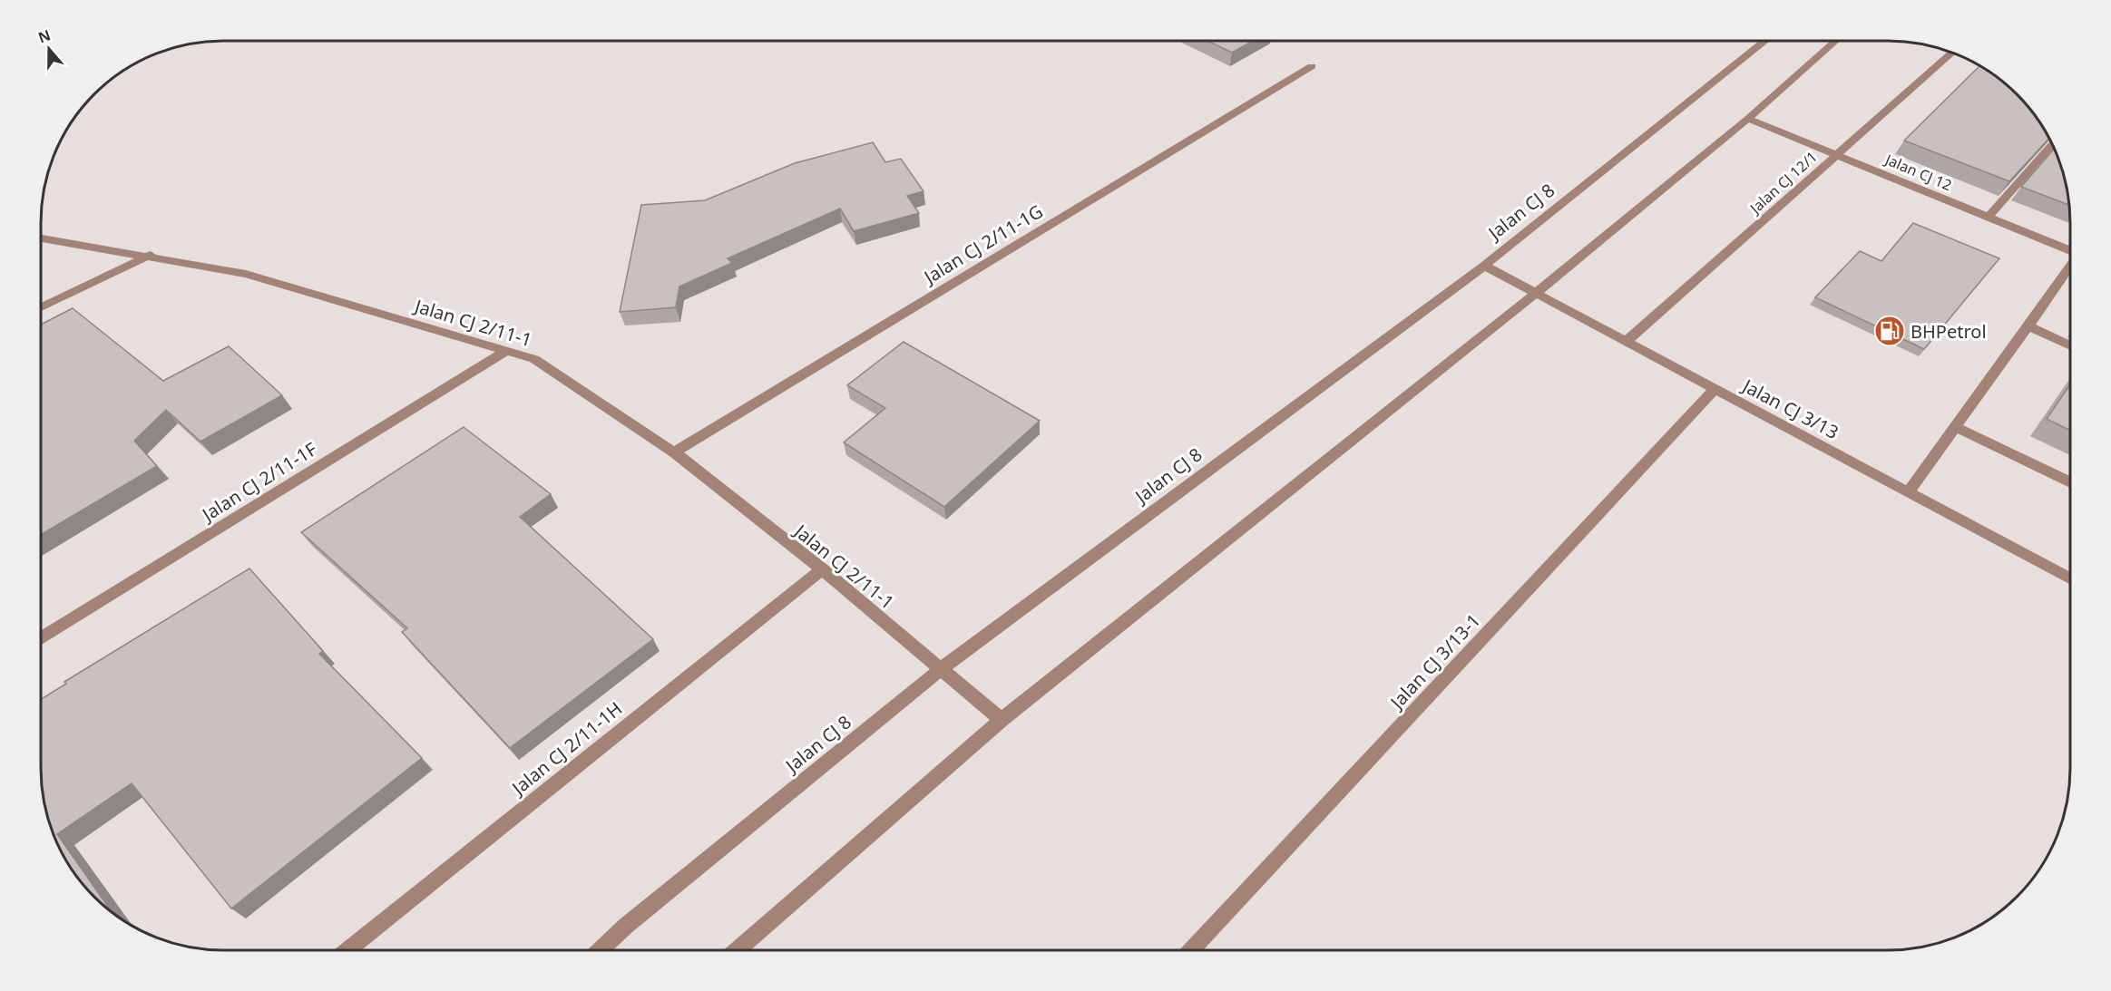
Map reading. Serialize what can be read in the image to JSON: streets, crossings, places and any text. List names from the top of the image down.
{
  "streets": {
    "street": [
      "Jalan CJ 12",
      "Jalan CJ 12/1",
      "Jalan CJ 8",
      "Jalan CJ 2/11-1G",
      "Jalan CJ 2/11-1",
      "Jalan CJ 3/13",
      "Jalan CJ 2/11-1F",
      "Jalan CJ 3/13-1",
      "Jalan CJ 2/11-1H"
    ]
  },
  "crossings": [
    ["Jalan CJ 12", "Jalan CJ 12/1"],
    ["Jalan CJ 12/1", "Jalan CJ 3/13"],
    ["Jalan CJ 8", "Jalan CJ 2/11-1"],
    ["Jalan CJ 8", "Jalan CJ 3/13"],
    ["Jalan CJ 2/11-1G", "Jalan CJ 2/11-1"],
    ["Jalan CJ 2/11-1", "Jalan CJ 2/11-1F"],
    ["Jalan CJ 2/11-1", "Jalan CJ 2/11-1H"],
    ["Jalan CJ 3/13", "Jalan CJ 3/13-1"]
  ],
  "places": {
    "fuel station": ["BHPetrol"]
  },
  "north": "top"
}
